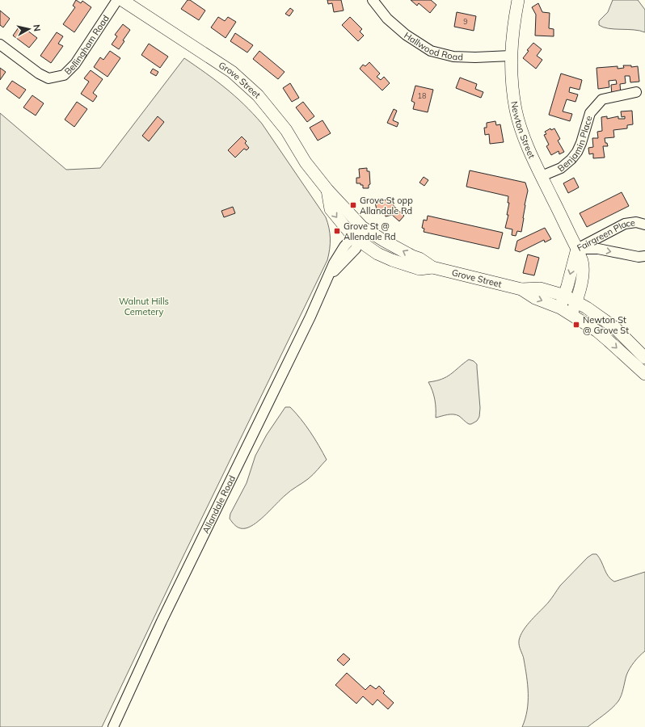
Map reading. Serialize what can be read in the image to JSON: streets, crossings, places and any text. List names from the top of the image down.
{
  "streets": {
    "main road": ["Grove Street", "Newton Street"],
    "street": [
      "Bellingham Road",
      "Hallwood Road",
      "Benjamin Place",
      "Fairgreen Place",
      "Allandale Road"
    ]
  },
  "crossings": [
    ["Hallwood Road", "Newton Street"],
    ["Grove Street", "Allandale Road"],
    ["Newton Street", "Benjamin Place"],
    ["Newton Street", "Fairgreen Place"]
  ],
  "one_way": ["Fairgreen Place"],
  "parks": ["Walnut Hills Cemetery"],
  "places": {
    "transit": ["Grove St opp Allandale Rd", "Grove St @ Allendale Rd", "Newton St @ Grove St"]
  },
  "house_numbers": ["9", "18"],
  "north": "right"
}
